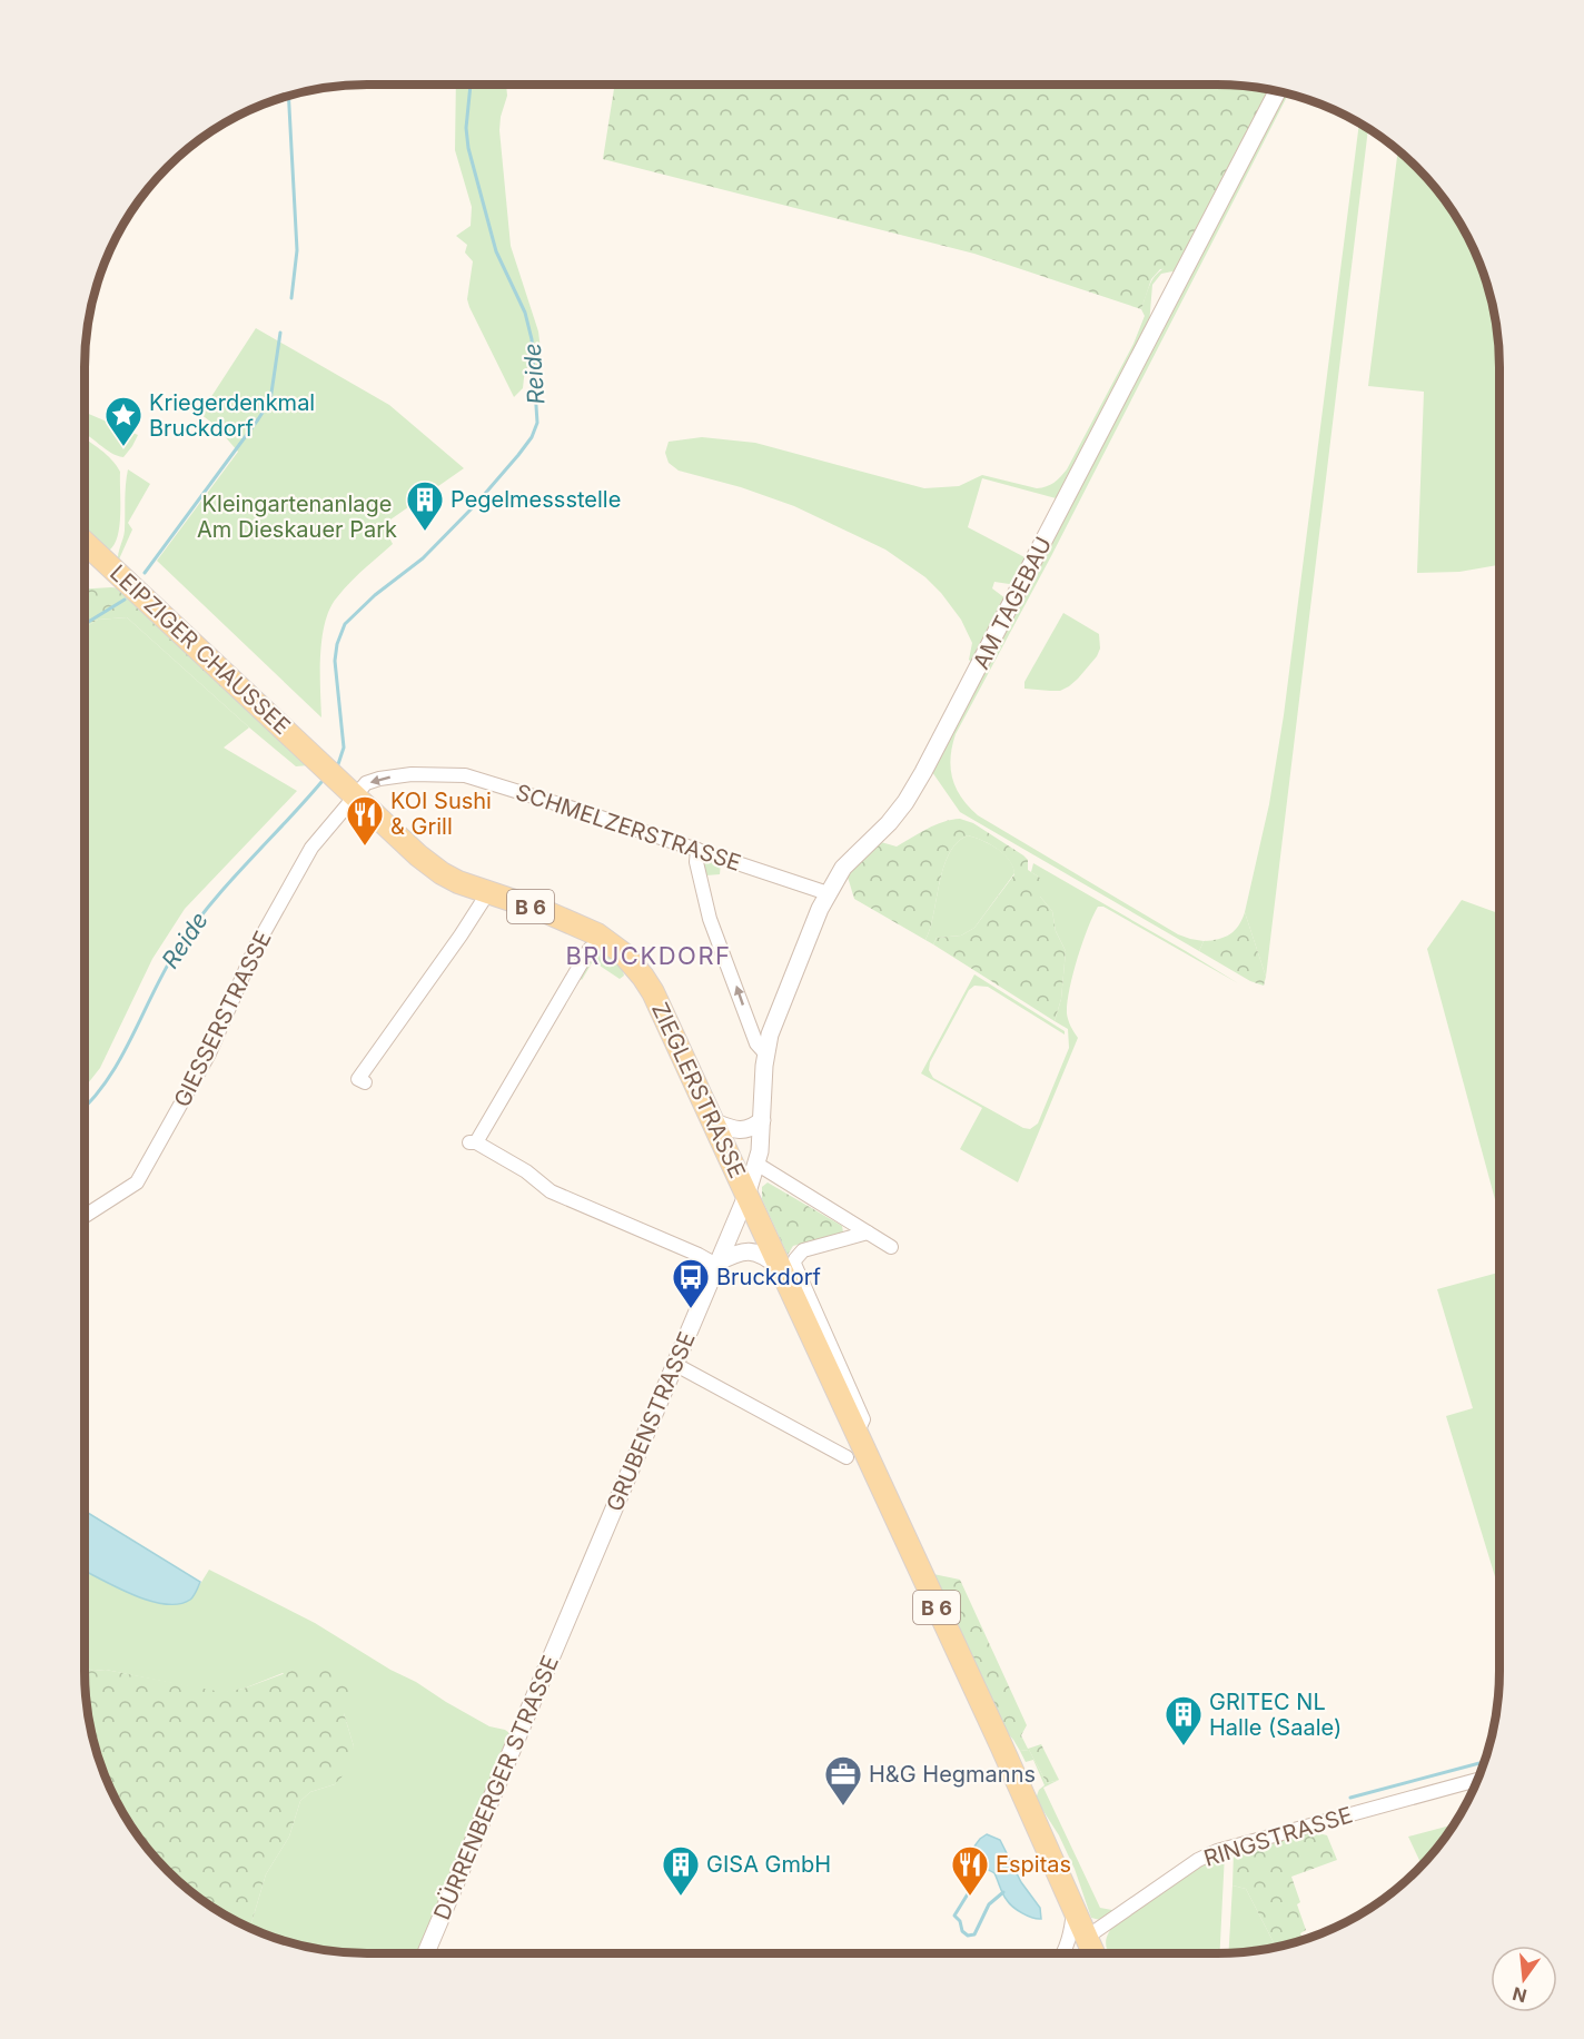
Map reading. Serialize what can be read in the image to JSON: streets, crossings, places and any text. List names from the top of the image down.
{
  "streets": {
    "main road": ["LEIPZIGER CHAUSSEE", "B 6", "ZIEGLERSTRASSE"],
    "street": [
      "AM TAGEBAU",
      "SCHMELZERSTRASSE",
      "GIESSERSTRASSE",
      "GRUBENSTRASSE",
      "DÜRRENBERGER STRASSE",
      "RINGSTRASSE"
    ]
  },
  "crossings": [
    ["AM TAGEBAU", "SCHMELZERSTRASSE"],
    ["AM TAGEBAU", "ZIEGLERSTRASSE"],
    ["AM TAGEBAU", "GRUBENSTRASSE"],
    ["LEIPZIGER CHAUSSEE", "ZIEGLERSTRASSE"],
    ["SCHMELZERSTRASSE", "GIESSERSTRASSE"],
    ["SCHMELZERSTRASSE", "ZIEGLERSTRASSE"],
    ["B 6", "ZIEGLERSTRASSE"],
    ["B 6", "RINGSTRASSE"],
    ["GIESSERSTRASSE", "ZIEGLERSTRASSE"],
    ["ZIEGLERSTRASSE", "GRUBENSTRASSE"],
    ["GRUBENSTRASSE", "DÜRRENBERGER STRASSE"]
  ],
  "one_way": ["SCHMELZERSTRASSE"],
  "districts": ["BRUCKDORF"],
  "water": ["Reide"],
  "parks": ["Kleingartenanlage Am Dieskauer Park"],
  "places": {
    "place": ["Kriegerdenkmal Bruckdorf"],
    "building": ["Pegelmessstelle", "GRITEC NL Halle (Saale)", "GISA GmbH"],
    "restaurant": ["KOI Sushi & Grill", "Espitas"],
    "bus stop": ["Bruckdorf"],
    "office": ["H&G Hegmanns"]
  },
  "north": "bottom"
}
